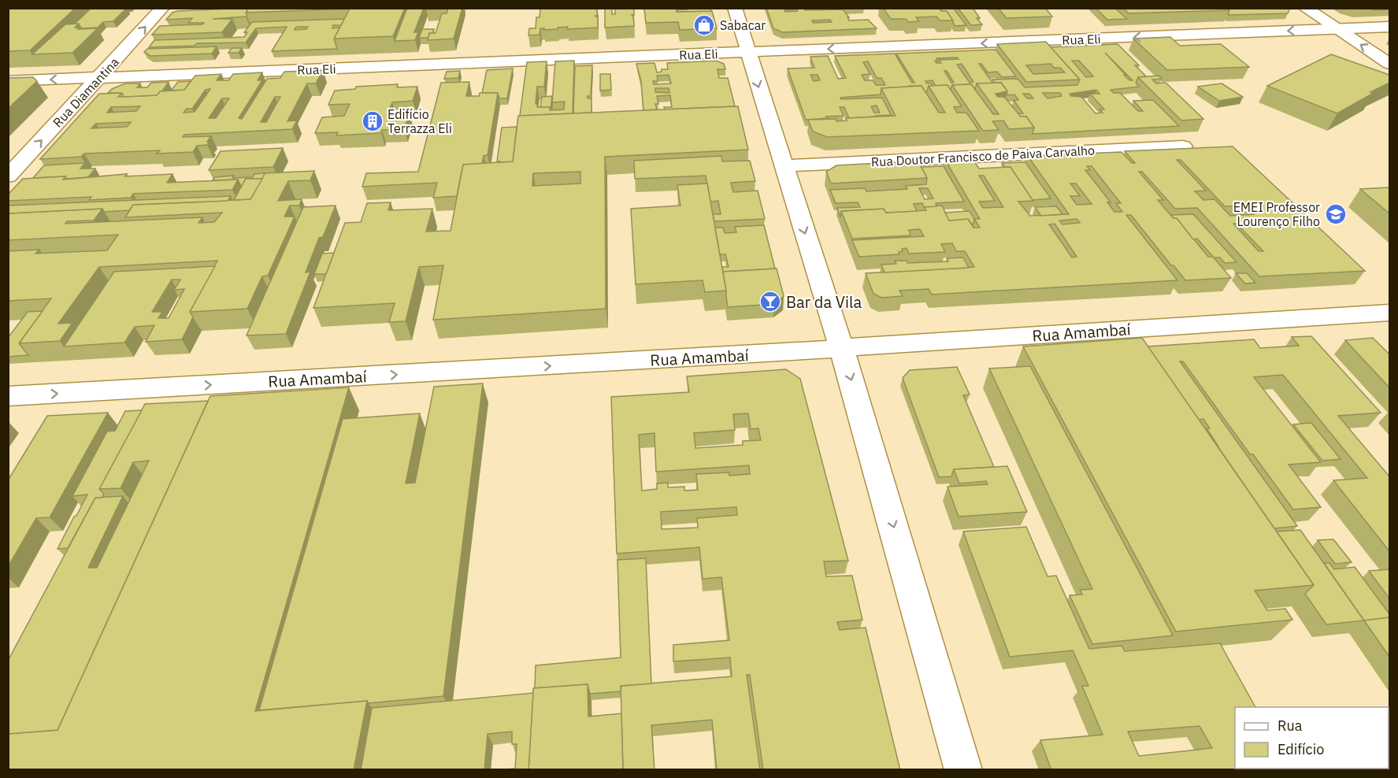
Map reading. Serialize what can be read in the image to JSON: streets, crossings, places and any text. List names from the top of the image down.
{
  "streets": {
    "street": [
      "Rua Eli",
      "Rua Diamantina",
      "Rua Doutor Francisco de Paiva Carvalho",
      "Rua Amambaí"
    ]
  },
  "crossings": [
    ["Rua Eli", "Rua Diamantina"]
  ],
  "one_way": ["Rua Eli", "Rua Diamantina", "Rua Amambaí"],
  "places": {
    "shop": ["Sabacar"],
    "building": ["Edifício Terrazza Eli"],
    "school or university": ["EMEI Professor Lourenço Filho"],
    "bar": ["Bar da Vila"]
  },
  "legend": ["Rua", "Edifício"]
}
